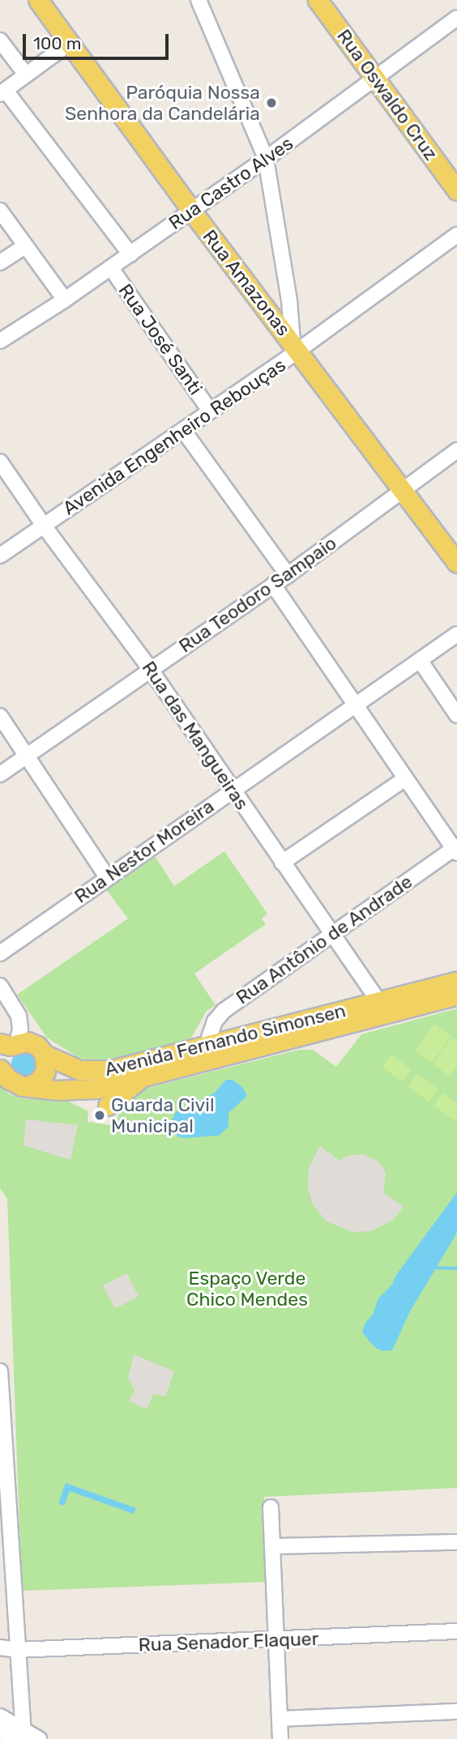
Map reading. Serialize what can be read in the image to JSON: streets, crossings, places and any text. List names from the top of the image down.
{
  "streets": {
    "main road": ["Rua Oswaldo Cruz", "Rua Amazonas", "Avenida Fernando Simonsen"],
    "street": [
      "Rua Castro Alves",
      "Rua José Santi",
      "Avenida Engenheiro Rebouças",
      "Rua Teodoro Sampaio",
      "Rua das Mangueiras",
      "Rua Nestor Moreira",
      "Rua Antônio de Andrade",
      "Rua Senador Flaquer"
    ]
  },
  "crossings": [
    ["Rua Oswaldo Cruz", "Rua Castro Alves"],
    ["Rua Castro Alves", "Rua Amazonas"],
    ["Rua Castro Alves", "Rua José Santi"],
    ["Rua Amazonas", "Avenida Engenheiro Rebouças"],
    ["Rua Amazonas", "Rua Teodoro Sampaio"],
    ["Rua José Santi", "Avenida Engenheiro Rebouças"],
    ["Avenida Engenheiro Rebouças", "Rua das Mangueiras"],
    ["Rua Teodoro Sampaio", "Rua das Mangueiras"],
    ["Rua das Mangueiras", "Rua Nestor Moreira"],
    ["Rua das Mangueiras", "Rua Antônio de Andrade"],
    ["Rua das Mangueiras", "Avenida Fernando Simonsen"],
    ["Rua Antônio de Andrade", "Avenida Fernando Simonsen"]
  ],
  "parks": ["Espaço Verde Chico Mendes"],
  "places": ["Paróquia Nossa Senhora da Candelária", "Guarda Civil Municipal"],
  "scale_bar": "100 m"
}
